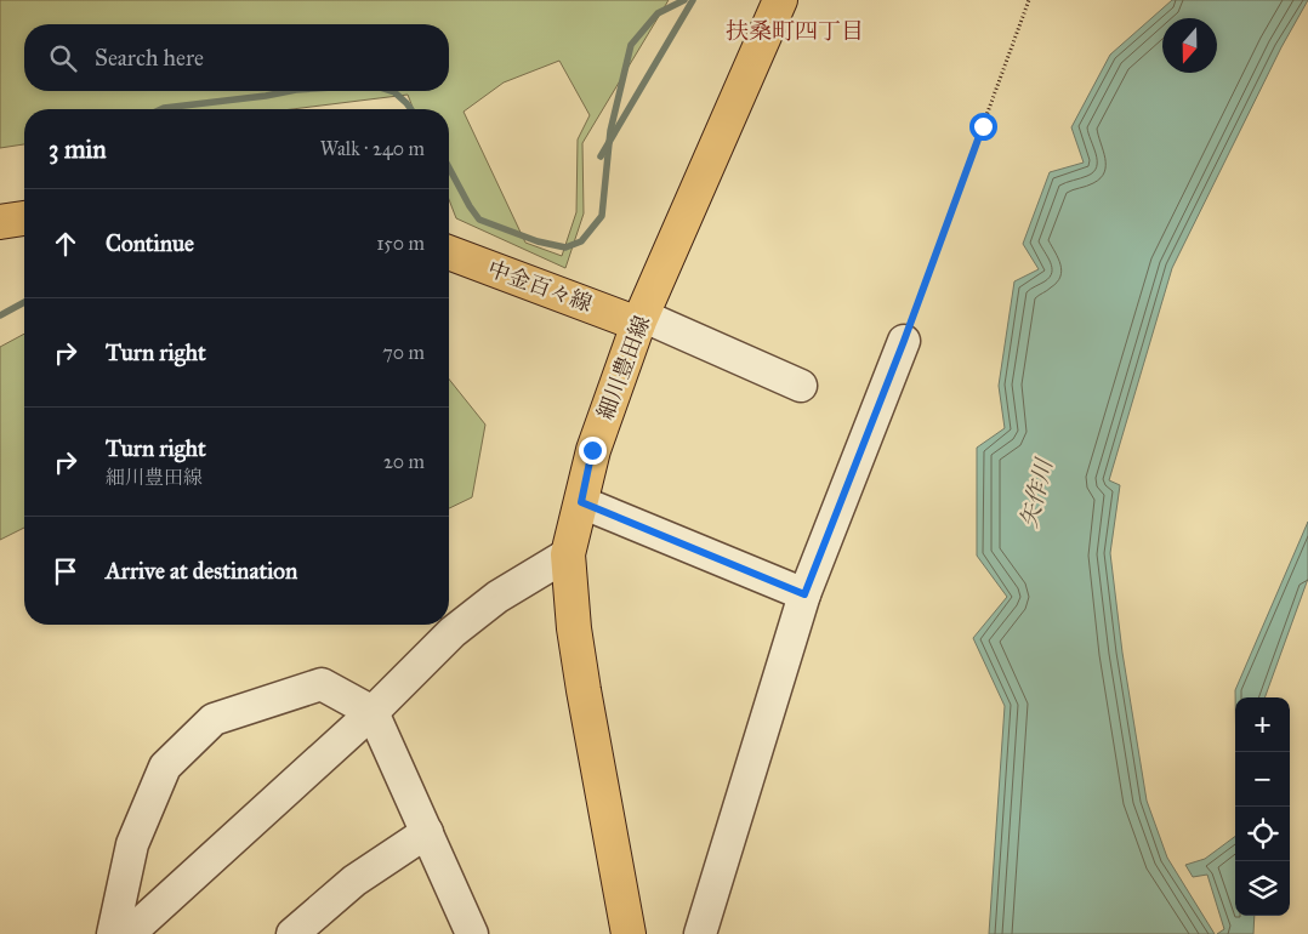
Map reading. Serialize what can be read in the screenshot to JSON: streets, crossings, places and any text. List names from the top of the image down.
{
  "streets": {
    "main road": ["中金百々線", "細川豊田線"]
  },
  "crossings": [
    ["中金百々線", "細川豊田線"]
  ],
  "districts": ["扶桑町四丁目"],
  "water": ["矢作川"],
  "north": "bottom",
  "page": {
    "search": "Search here",
    "heading": ["3 min", "Walk · 240 m"],
    "list": [
      ["Continue", "150 m"],
      ["Turn right", "70 m"],
      ["Turn right", "細川豊田線", "20 m"],
      "Arrive at destination"
    ],
    "map_buttons": ["+", "−"]
  }
}
